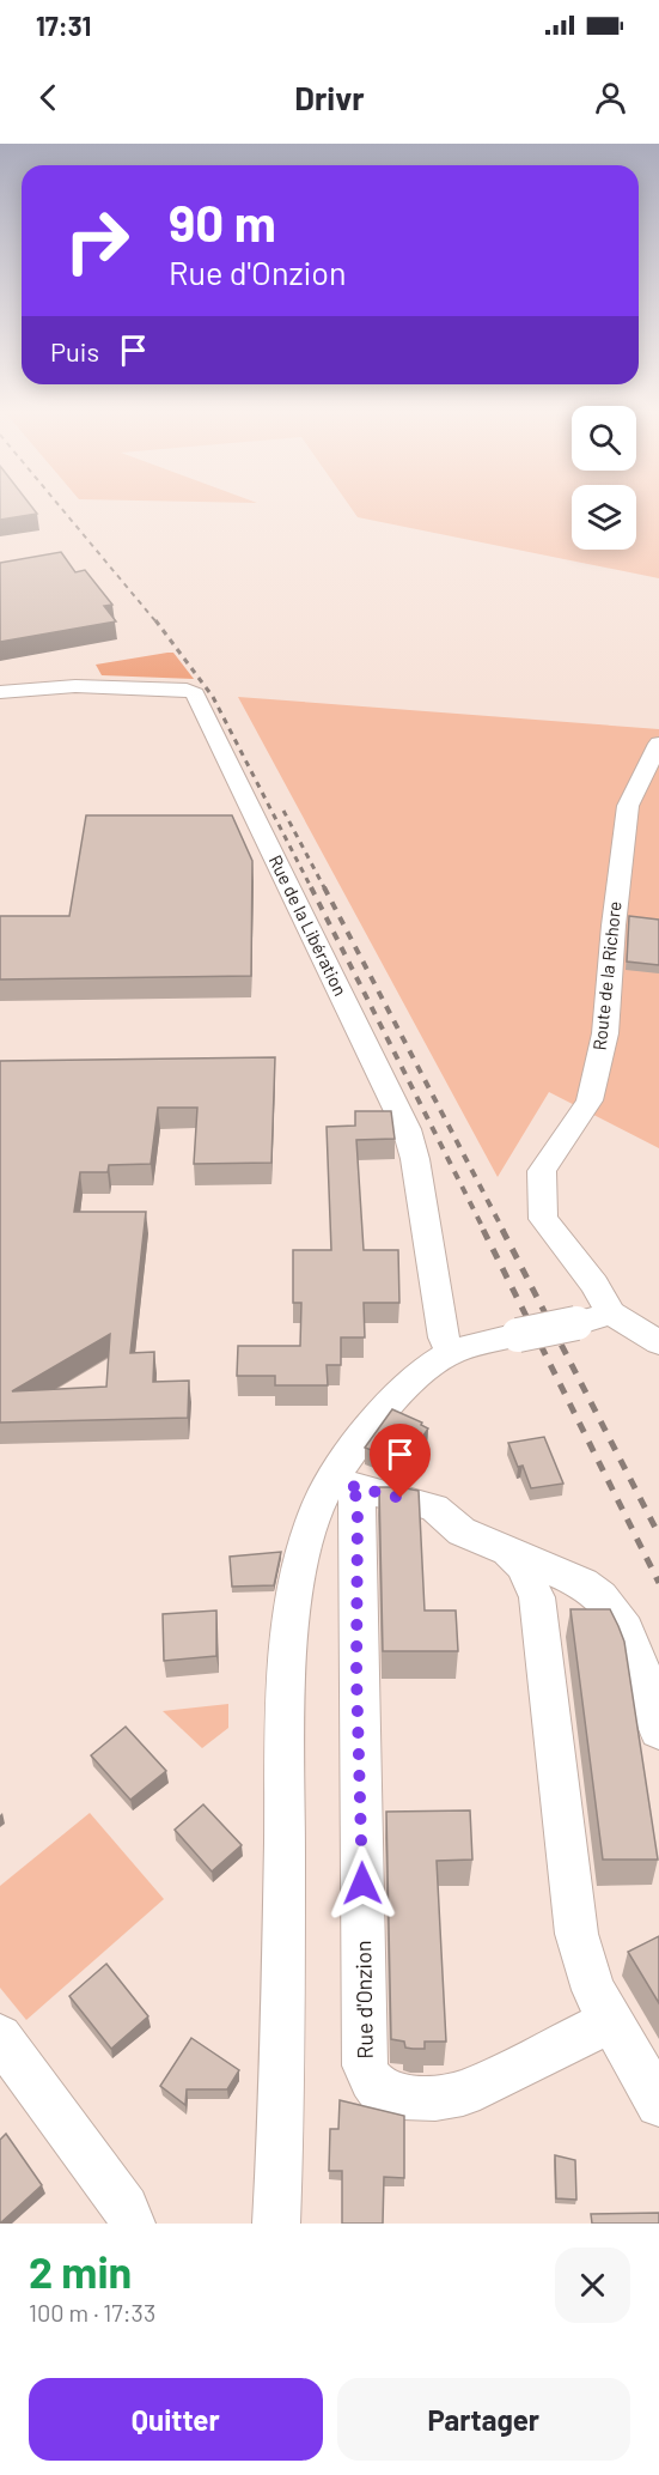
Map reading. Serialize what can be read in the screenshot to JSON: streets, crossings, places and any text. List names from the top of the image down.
{
  "streets": {
    "street": ["Rue de la Libération", "Route de la Richore", "Rue d'Onzion"]
  },
  "page": {
    "status": "17:31",
    "header": "Drivr",
    "turn": ["90 m", "Rue d'Onzion"],
    "then": "Puis",
    "heading": ["2 min", "100 m · 17:33"],
    "buttons": ["Quitter", "Partager"]
  }
}
